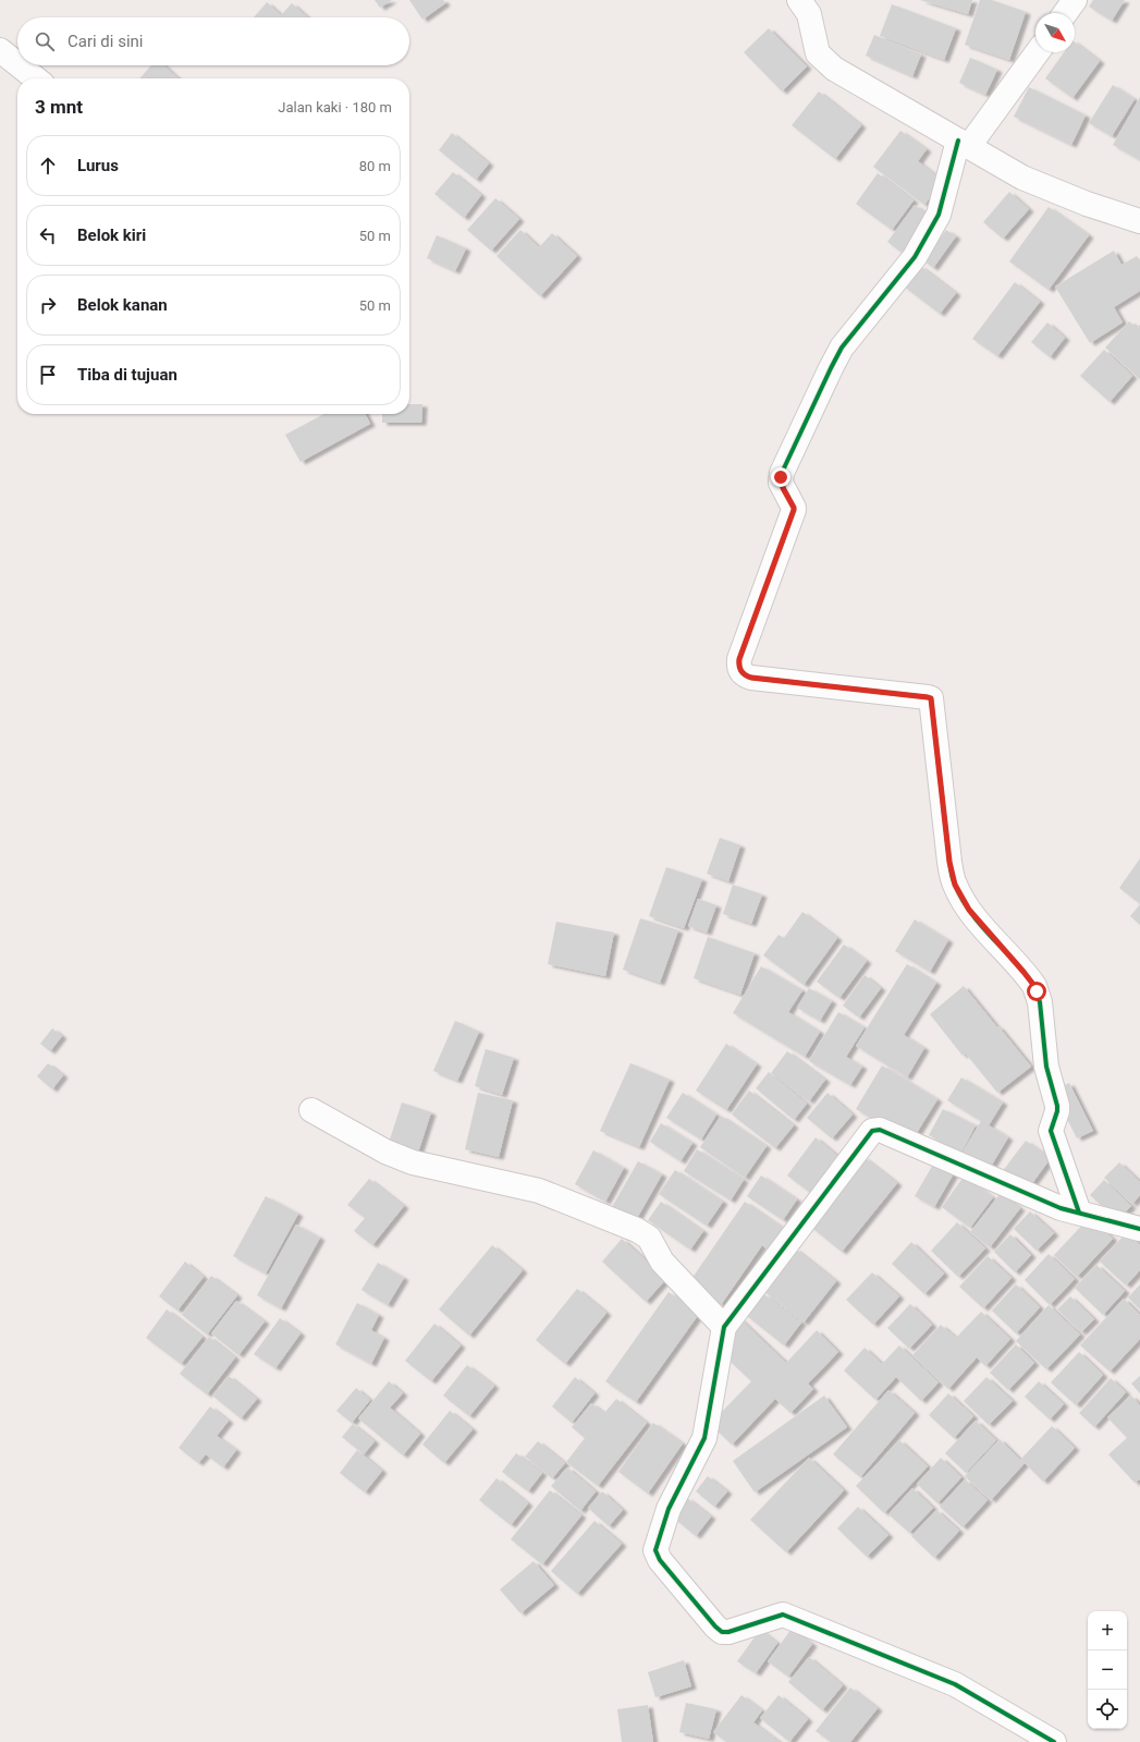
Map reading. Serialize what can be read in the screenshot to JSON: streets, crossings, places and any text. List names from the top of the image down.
{
  "north": "bottom right",
  "page": {
    "search": "Cari di sini",
    "heading": ["3 mnt", "Jalan kaki · 180 m"],
    "list": [
      ["Lurus", "80 m"],
      ["Belok kiri", "50 m"],
      ["Belok kanan", "50 m"],
      "Tiba di tujuan"
    ],
    "map_buttons": ["+", "−"]
  }
}
